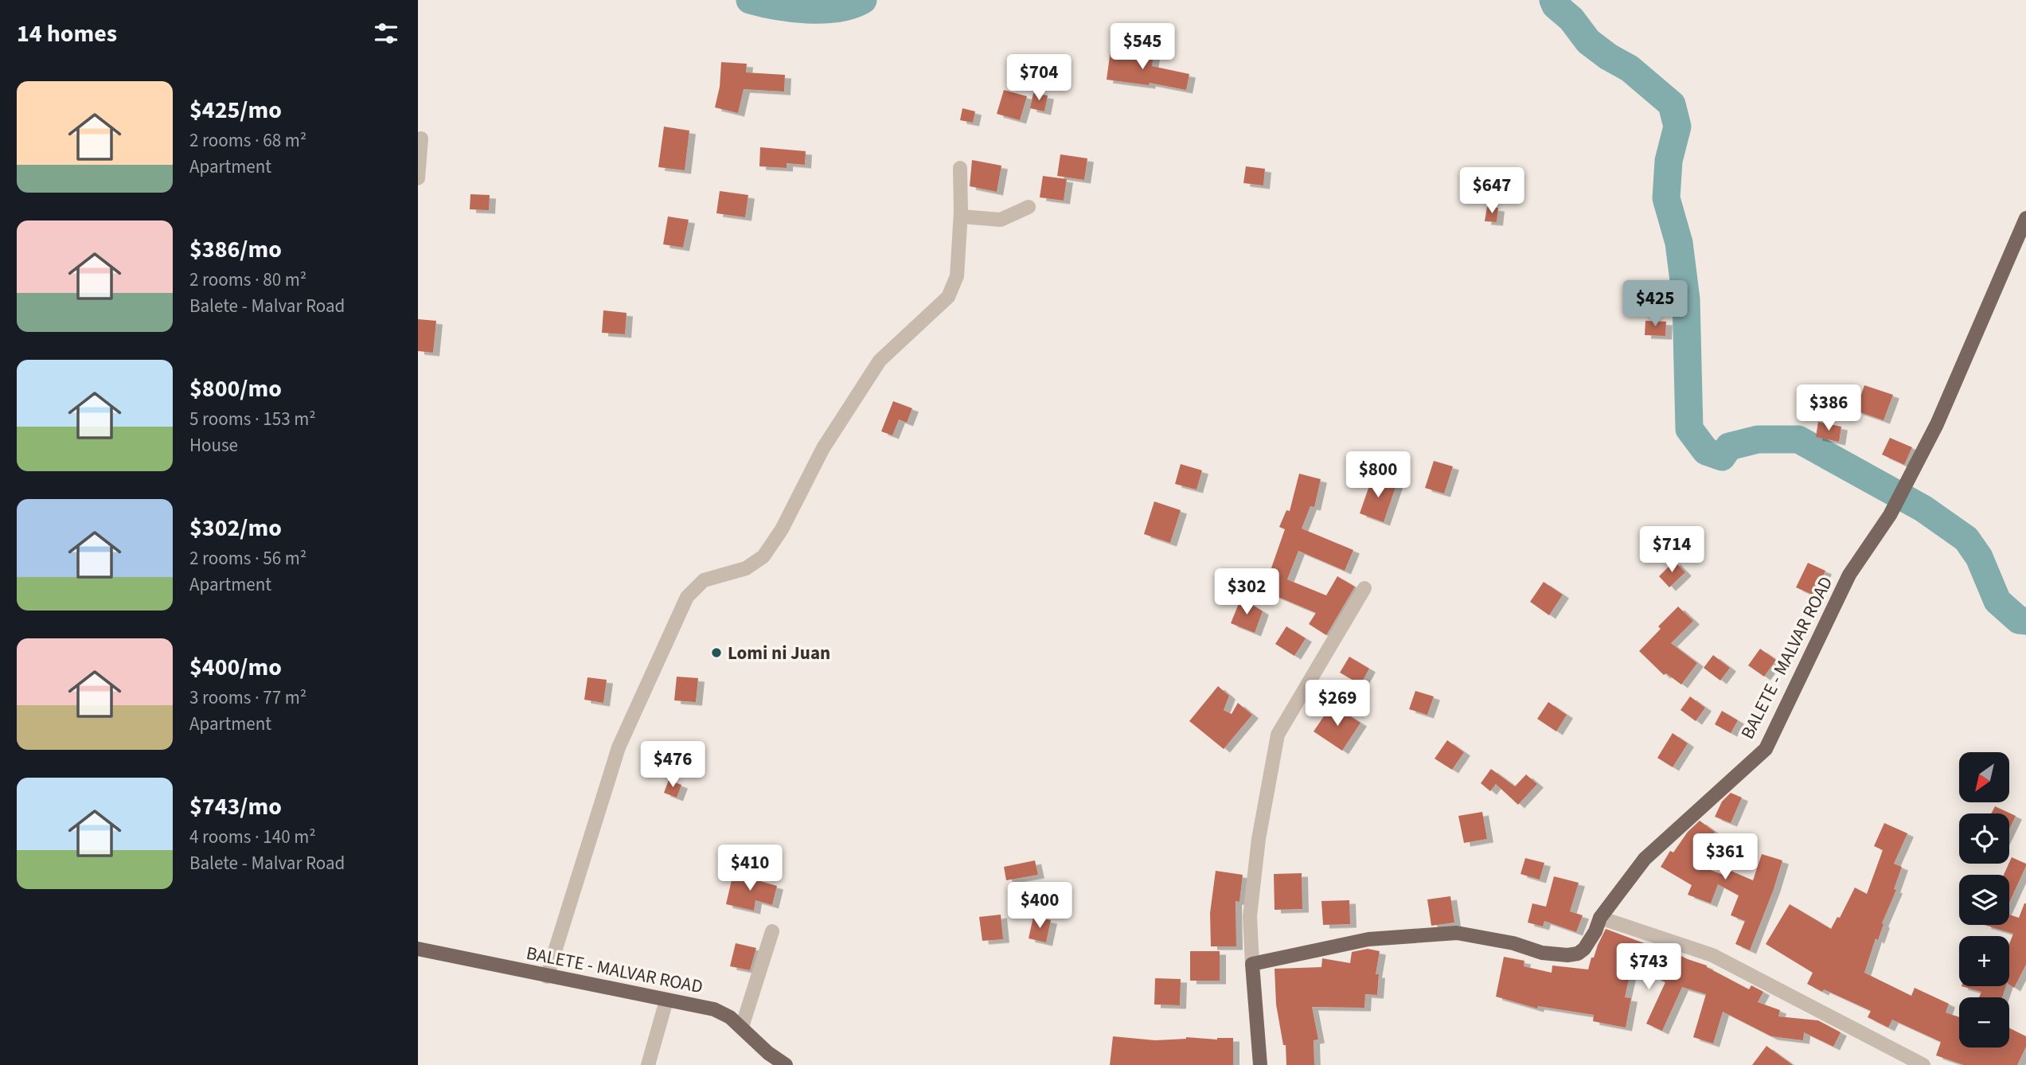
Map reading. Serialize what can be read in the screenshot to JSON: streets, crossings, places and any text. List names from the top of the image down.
{
  "streets": {
    "main road": ["BALETE - MALVAR ROAD"]
  },
  "places": ["Lomi ni Juan"],
  "north": "bottom left",
  "page": {
    "heading": "14 homes",
    "price": [
      "$545",
      "$704",
      "$647",
      "$425",
      "$386",
      "$800",
      "$714",
      "$302",
      "$269",
      "$476",
      "$361",
      "$410",
      "$400",
      "$743"
    ],
    "list": [
      {
        "name": "$425/mo",
        "note": "2 rooms · 68 m² · Apartment"
      },
      {
        "name": "$386/mo",
        "note": "2 rooms · 80 m² · Balete - Malvar Road"
      },
      {
        "name": "$800/mo",
        "note": "5 rooms · 153 m² · House"
      },
      {
        "name": "$302/mo",
        "note": "2 rooms · 56 m² · Apartment"
      },
      {
        "name": "$400/mo",
        "note": "3 rooms · 77 m² · Apartment"
      },
      {
        "name": "$743/mo",
        "note": "4 rooms · 140 m² · Balete - Malvar Road"
      }
    ],
    "map_buttons": ["+", "−"]
  }
}
